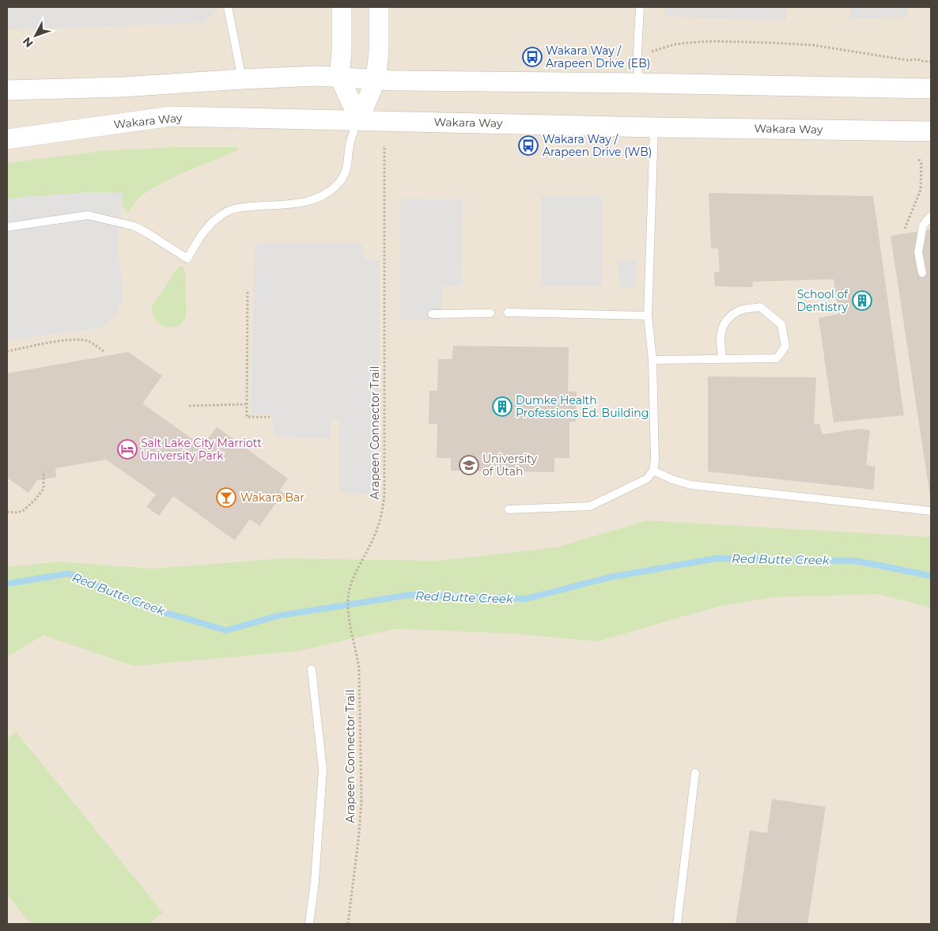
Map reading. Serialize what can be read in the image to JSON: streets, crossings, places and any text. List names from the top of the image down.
{
  "streets": {
    "street": ["Wakara Way"],
    "path": ["Arapeen Connector Trail"]
  },
  "water": ["Red Butte Creek"],
  "places": {
    "bus stop": ["Wakara Way / Arapeen Drive (EB)", "Wakara Way / Arapeen Drive (WB)"],
    "building": ["School of Dentistry", "Dumke Health Professions Ed. Building"],
    "hotel": ["Salt Lake City Marriott University Park"],
    "school or university": ["University of Utah"],
    "bar": ["Wakara Bar"]
  },
  "north": "bottom left"
}
